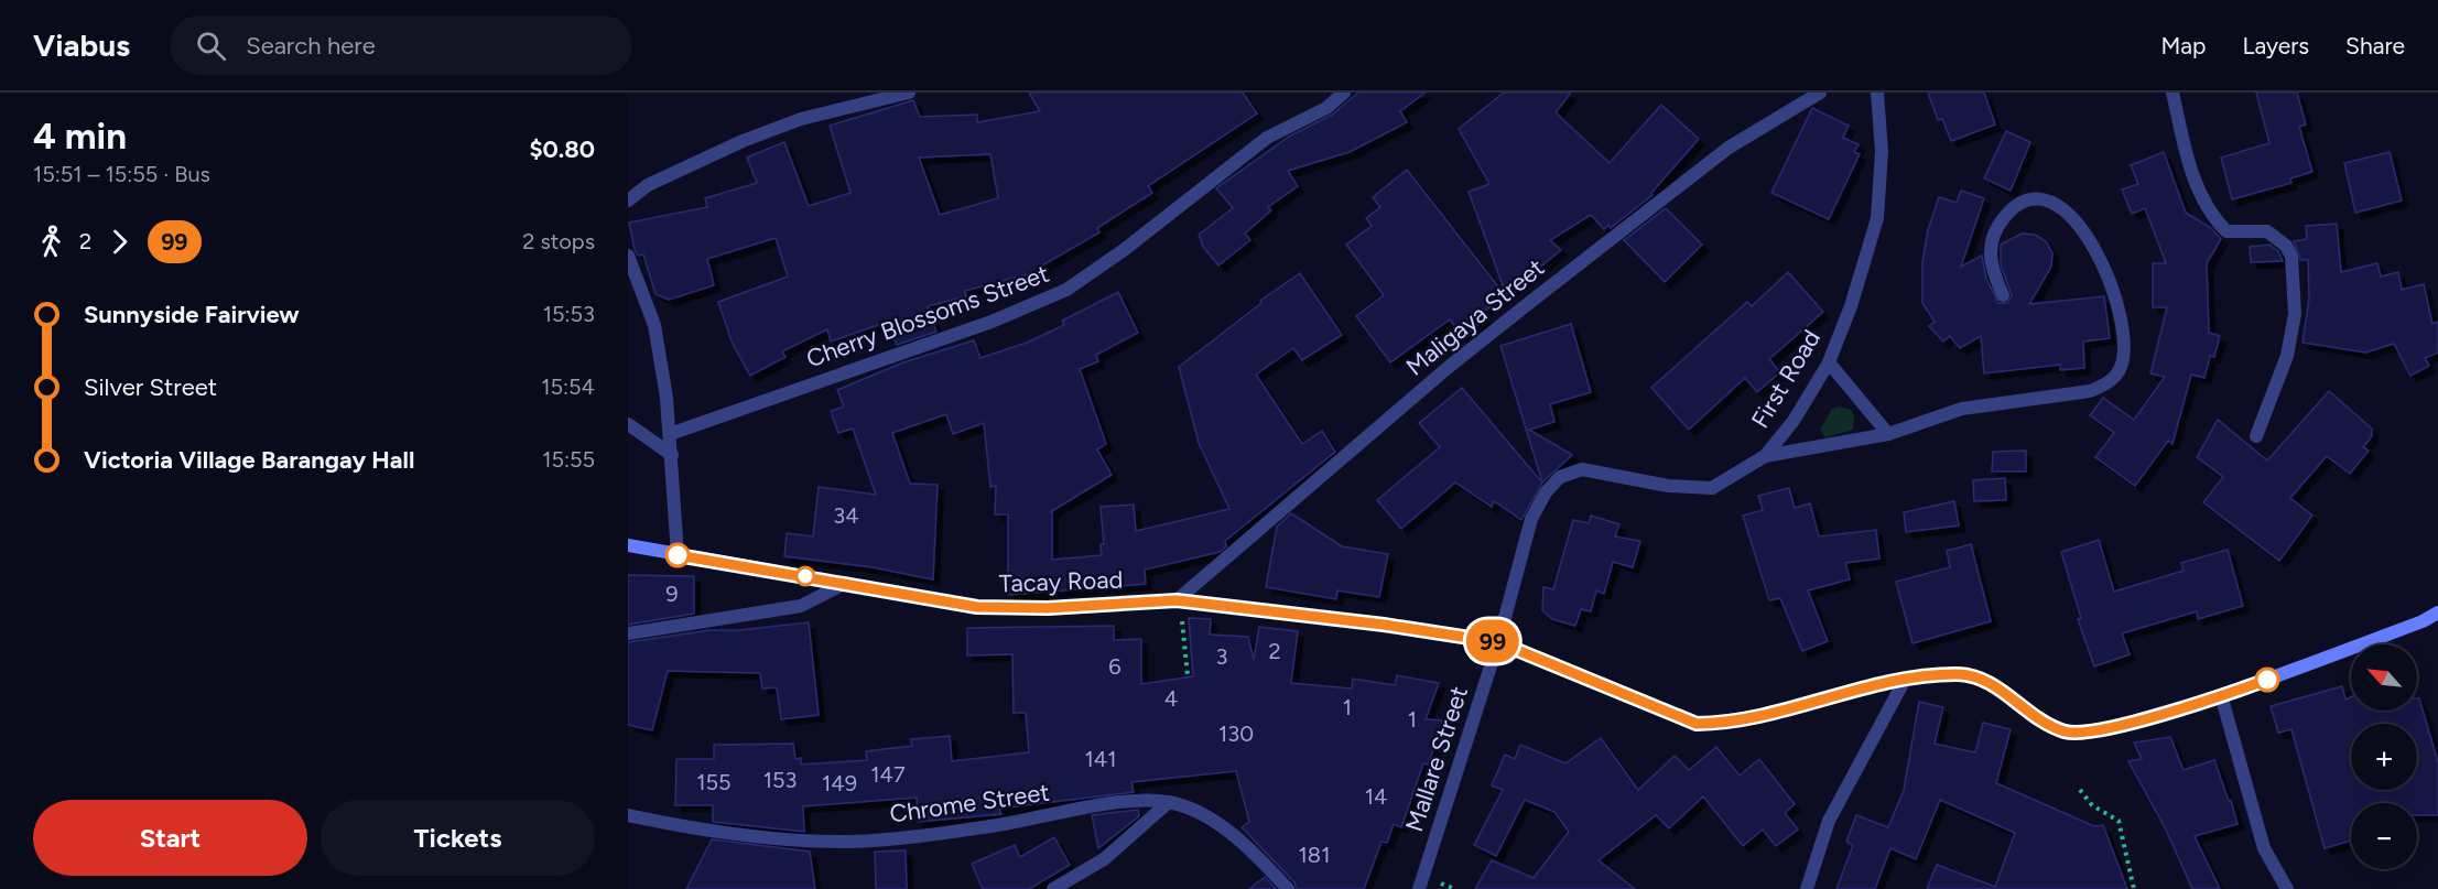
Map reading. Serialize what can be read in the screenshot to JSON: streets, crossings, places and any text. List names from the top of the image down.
{
  "streets": {
    "main road": ["Tacay Road"],
    "street": [
      "Cherry Blossoms Street",
      "Maligaya Street",
      "First Road",
      "Mallare Street",
      "Chrome Street"
    ]
  },
  "crossings": [
    ["Maligaya Street", "Tacay Road"],
    ["First Road", "Tacay Road"],
    ["First Road", "Mallare Street"],
    ["Tacay Road", "Mallare Street"]
  ],
  "lines": ["bus line 99"],
  "house_numbers": [
    "34",
    "9",
    "2",
    "3",
    "6",
    "4",
    "1",
    "1",
    "130",
    "141",
    "147",
    "153",
    "155",
    "149",
    "14",
    "181"
  ],
  "north": "top left",
  "page": {
    "header": "Viabus",
    "search": "Search here",
    "nav": ["Map", "Layers", "Share"],
    "heading": ["4 min", "15:51 – 15:55 · Bus", "$0.80"],
    "on_map": "99",
    "legs": ["2", "99", "2 stops"],
    "list": [
      {
        "name": "Sunnyside Fairview",
        "value": "15:53"
      },
      {
        "name": "Silver Street",
        "value": "15:54"
      },
      {
        "name": "Victoria Village Barangay Hall",
        "value": "15:55"
      }
    ],
    "map_buttons": ["+", "−"],
    "buttons": ["Start", "Tickets"]
  }
}
